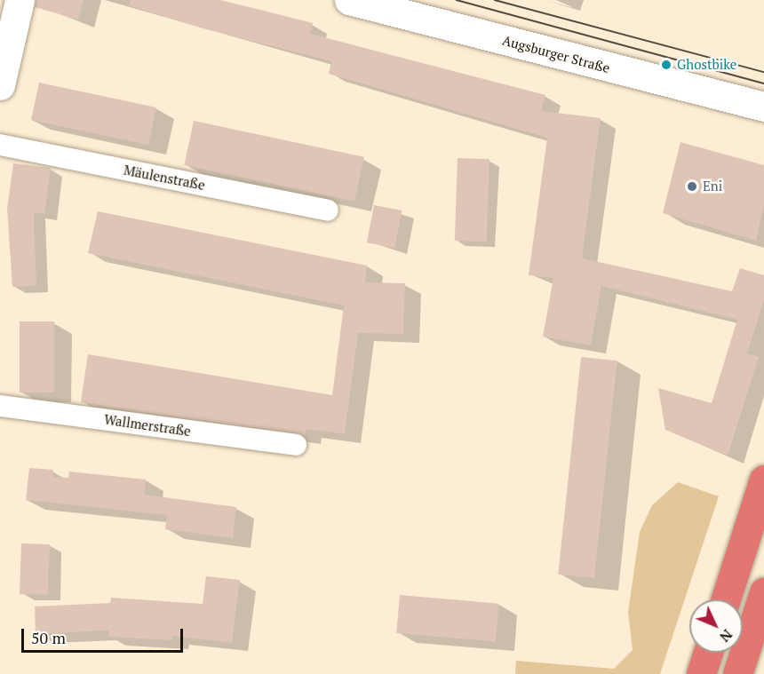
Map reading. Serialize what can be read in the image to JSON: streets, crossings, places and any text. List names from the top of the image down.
{
  "streets": {
    "main road": ["Augsburger Straße"],
    "street": ["Mäulenstraße", "Wallmerstraße"]
  },
  "places": ["Ghostbike", "Eni"],
  "scale_bar": "50 m",
  "north": "bottom right"
}
